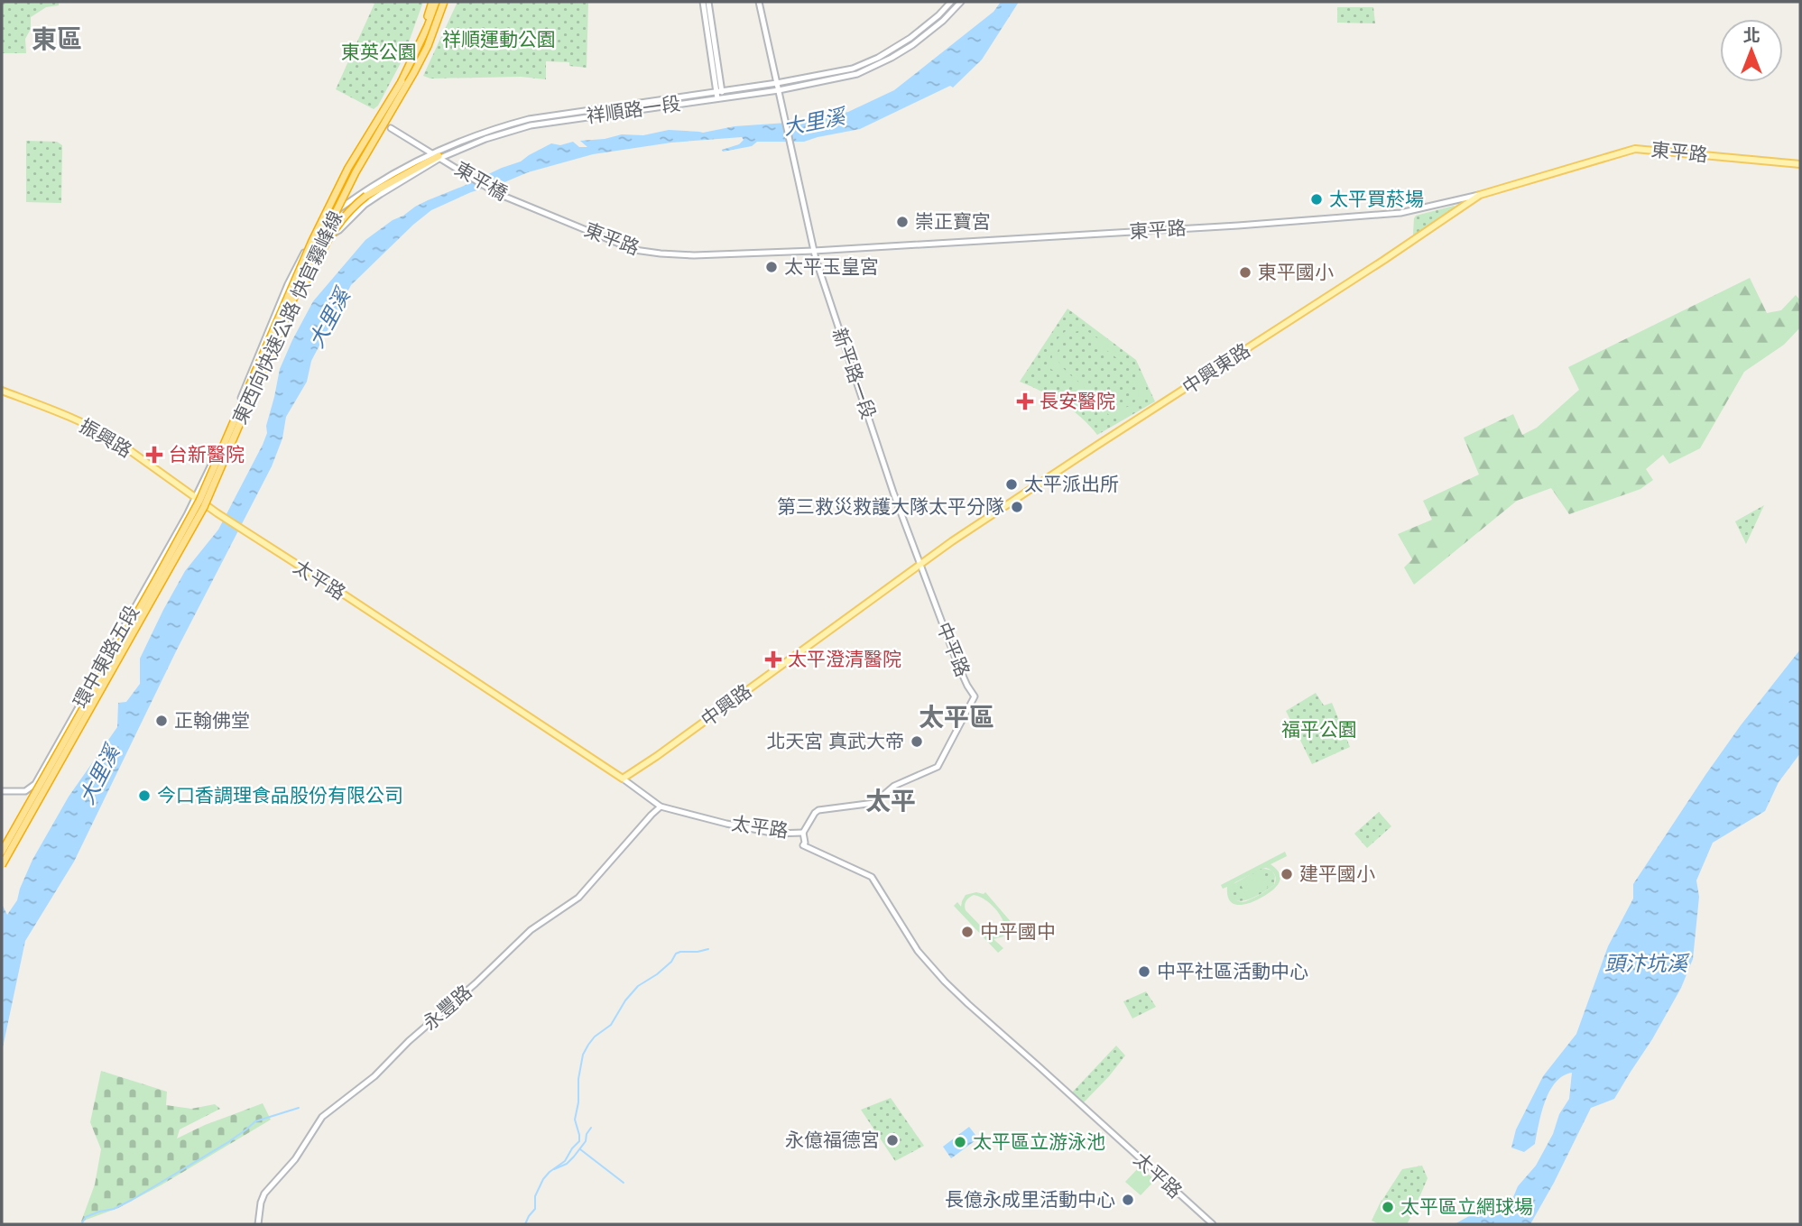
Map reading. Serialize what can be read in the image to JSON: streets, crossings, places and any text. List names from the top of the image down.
{
  "streets": {
    "highway": ["東西向快速公路 快官霧峰線"],
    "main road": [
      "東平路",
      "中興東路",
      "振興路",
      "太平路",
      "中興路"
    ],
    "street": [
      "祥順路一段",
      "東平橋",
      "新平路一段",
      "中平路",
      "環中東路五段",
      "永豐路"
    ]
  },
  "crossings": [
    ["祥順路一段", "東平橋"],
    ["祥順路一段", "新平路一段"],
    ["祥順路一段", "環中東路五段"],
    ["東平路", "東平橋"],
    ["東平路", "中興東路"],
    ["東平路", "新平路一段"],
    ["中興東路", "中興路"],
    ["新平路一段", "中平路"],
    ["新平路一段", "中興路"],
    ["振興路", "太平路"],
    ["振興路", "環中東路五段"],
    ["太平路", "中平路"],
    ["太平路", "中興路"],
    ["太平路", "永豐路"]
  ],
  "districts": ["東區", "太平區", "太平"],
  "water": ["大里溪", "頭汴坑溪"],
  "parks": ["祥順運動公園", "東英公園", "福平公園"],
  "places": {
    "other": [
      "太平買菸場",
      "崇正寶宮",
      "太平玉皇宮",
      "東平國小",
      "太平派出所",
      "第三救災救護大隊太平分隊",
      "正翰佛堂",
      "北天宮 真武大帝",
      "今口香調理食品股份有限公司",
      "建平國小",
      "中平國中",
      "中平社區活動中心",
      "永億福德宮",
      "太平區立游泳池",
      "長億永成里活動中心",
      "太平區立網球場"
    ],
    "health": ["長安醫院", "台新醫院", "太平澄清醫院"]
  },
  "north": "top"
}
